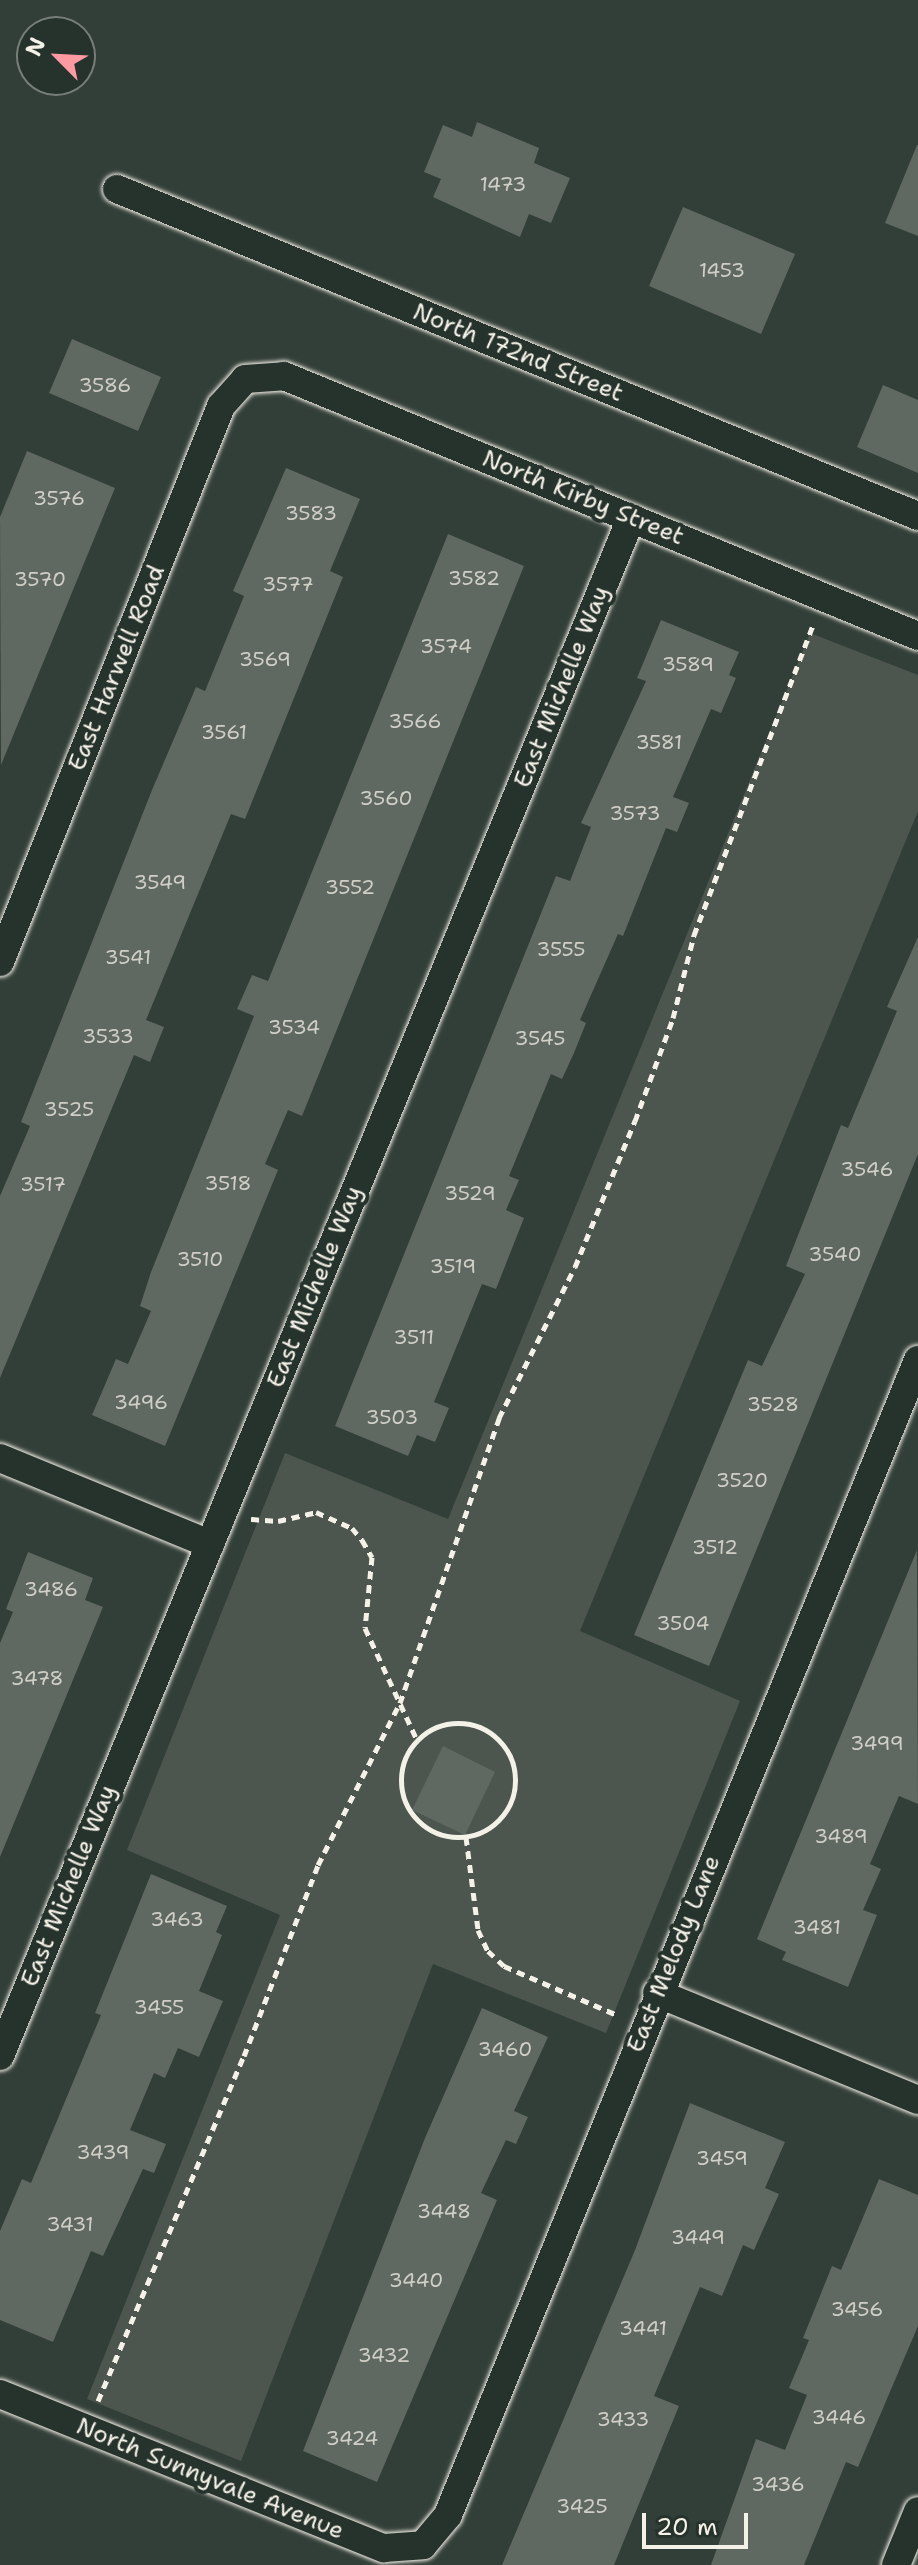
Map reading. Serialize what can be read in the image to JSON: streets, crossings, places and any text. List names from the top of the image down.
{
  "streets": {
    "street": [
      "North 172nd Street",
      "North Kirby Street",
      "East Harwell Road",
      "East Michelle Way",
      "East Melody Lane",
      "North Sunnyvale Avenue"
    ]
  },
  "crossings": [
    ["North Kirby Street", "East Harwell Road"],
    ["North Kirby Street", "East Michelle Way"],
    ["East Melody Lane", "North Sunnyvale Avenue"]
  ],
  "house_numbers": [
    "1473",
    "1453",
    "3586",
    "3576",
    "3583",
    "3582",
    "3570",
    "3577",
    "3574",
    "3569",
    "3589",
    "3566",
    "3561",
    "3581",
    "3560",
    "3573",
    "3549",
    "3552",
    "3555",
    "3541",
    "3534",
    "3533",
    "3545",
    "3525",
    "3546",
    "3518",
    "3517",
    "3529",
    "3540",
    "3510",
    "3519",
    "3511",
    "3496",
    "3528",
    "3503",
    "3520",
    "3512",
    "3486",
    "3504",
    "3478",
    "3499",
    "3489",
    "3463",
    "3481",
    "3455",
    "3460",
    "3439",
    "3459",
    "3448",
    "3431",
    "3449",
    "3440",
    "3456",
    "3441",
    "3432",
    "3446",
    "3433",
    "3424",
    "3436",
    "3425"
  ],
  "scale_bar": "20 m",
  "north": "top left"
}
